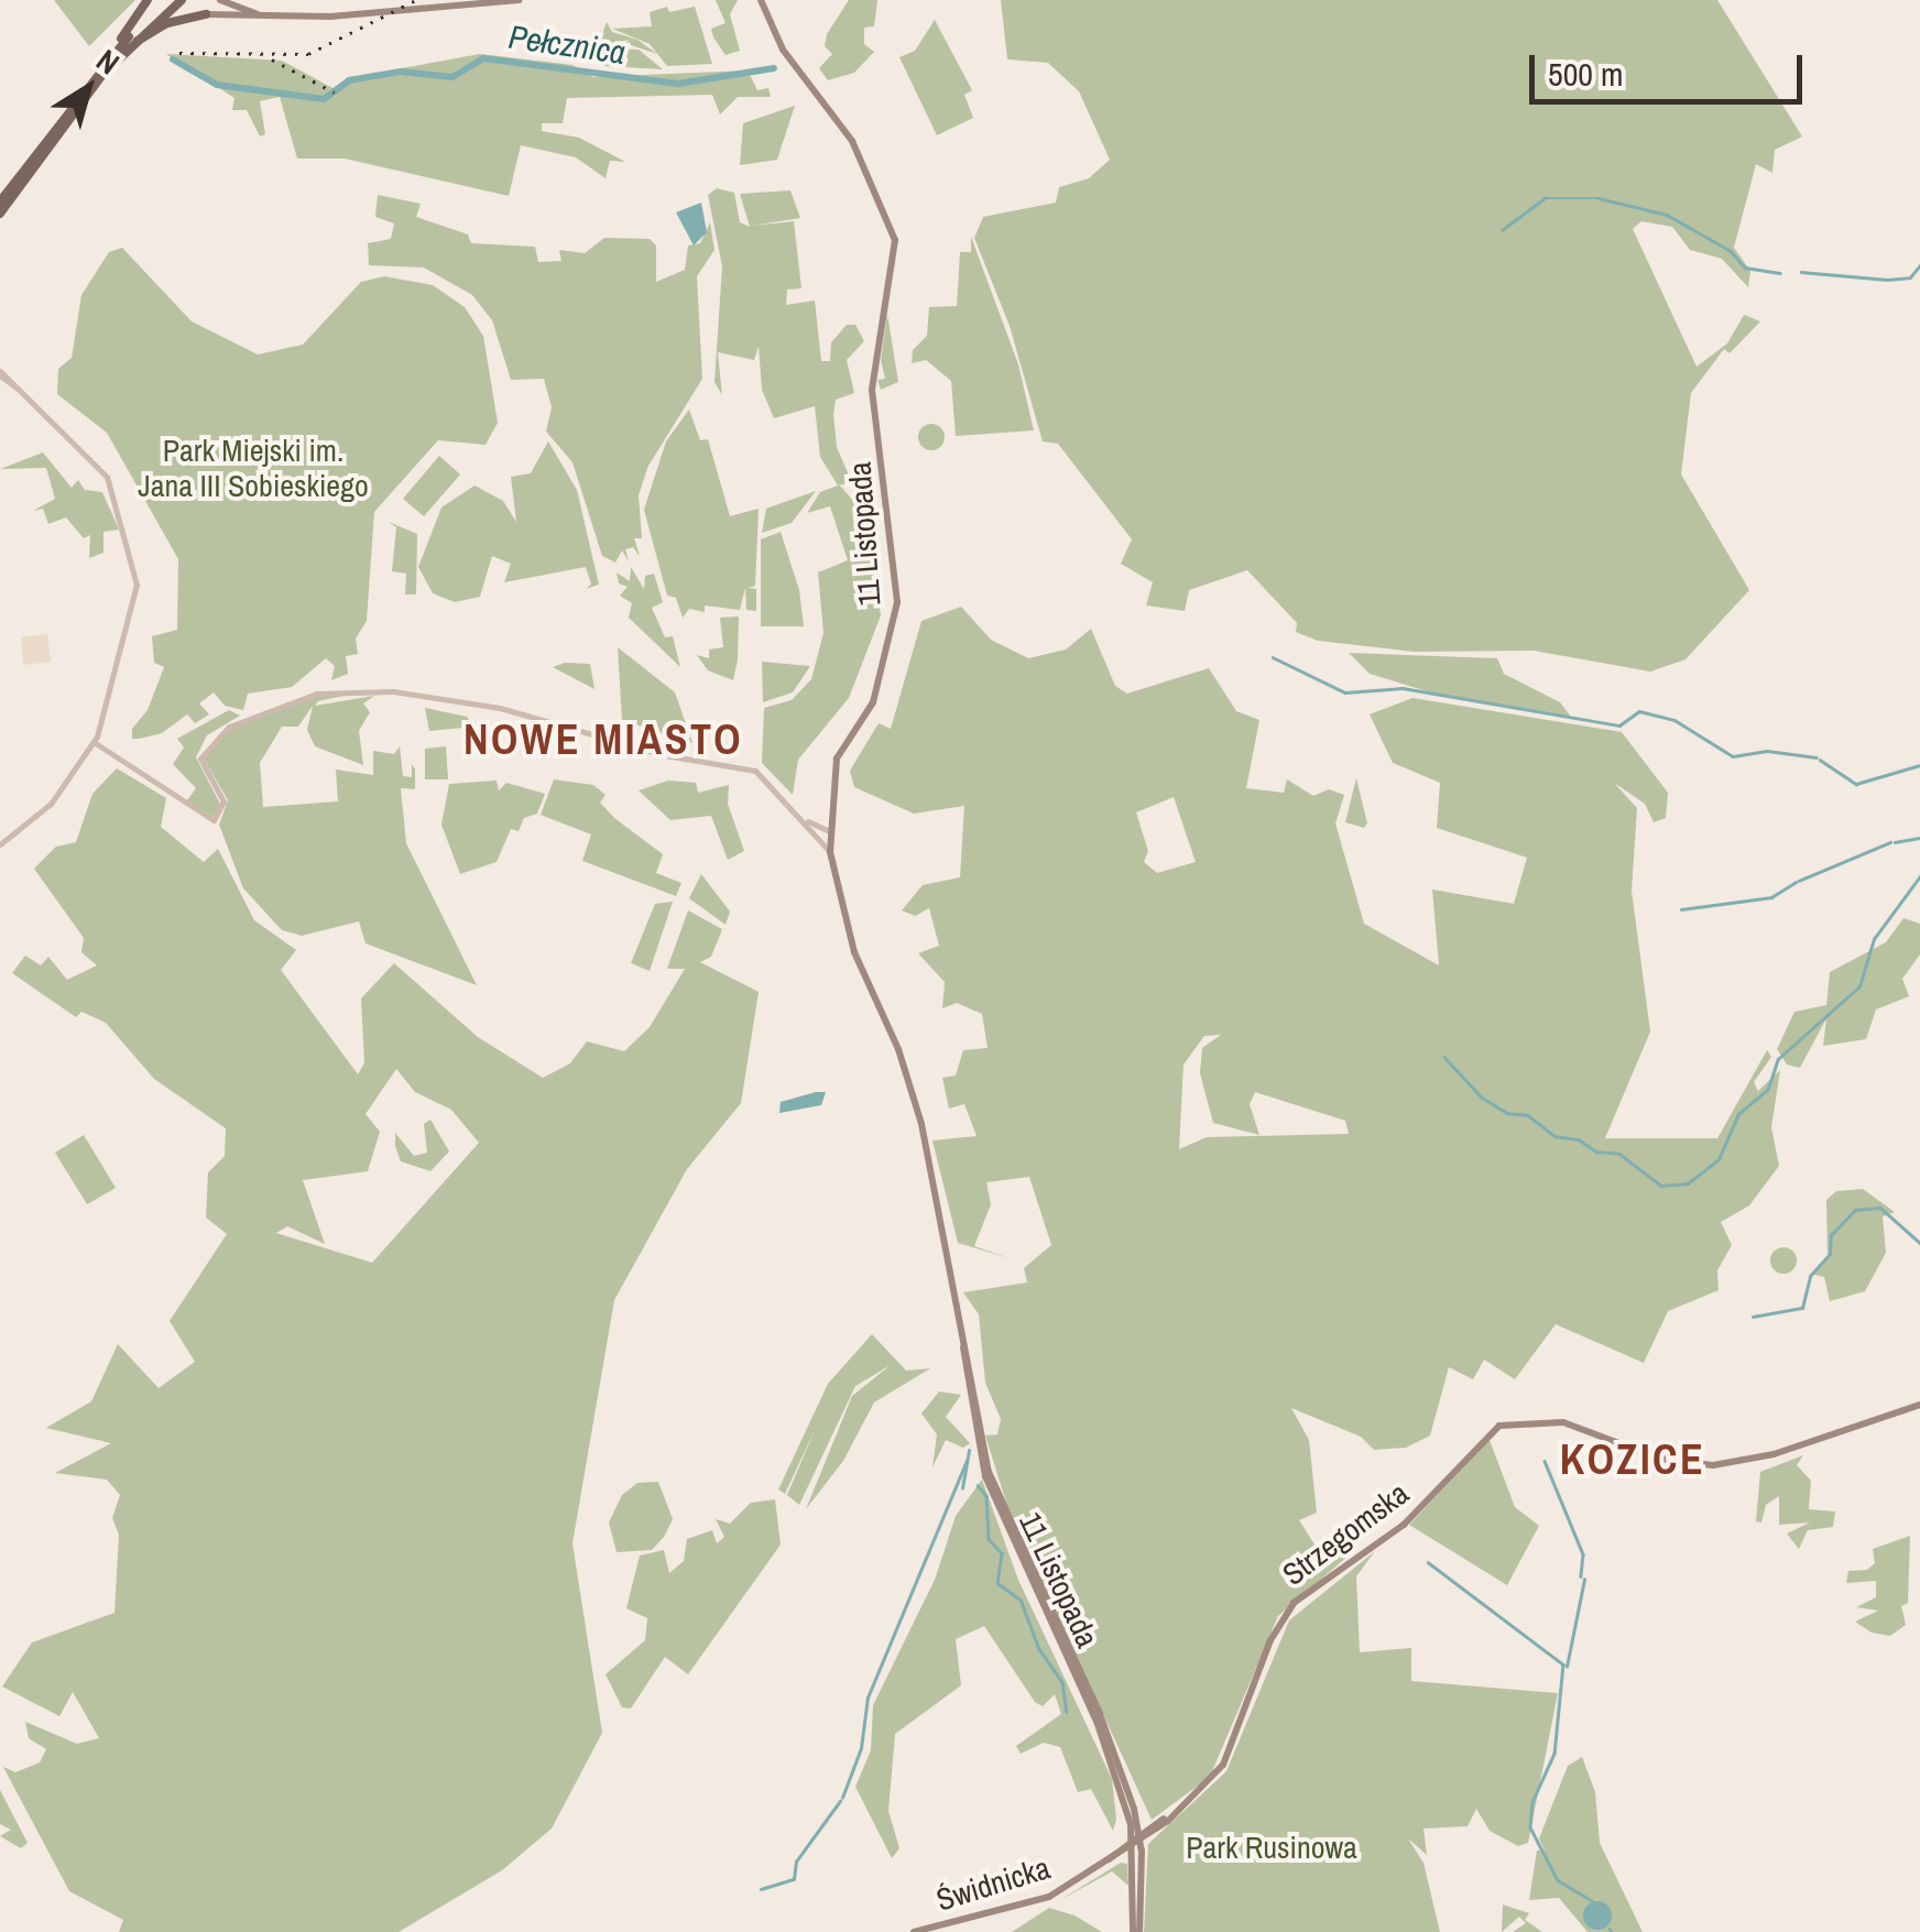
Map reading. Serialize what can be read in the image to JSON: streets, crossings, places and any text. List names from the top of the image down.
{
  "streets": {
    "main road": ["11 Listopada", "Strzegomska", "Świdnicka"]
  },
  "crossings": [
    ["11 Listopada", "Strzegomska"],
    ["11 Listopada", "Świdnicka"],
    ["Strzegomska", "Świdnicka"]
  ],
  "districts": ["NOWE MIASTO", "KOZICE"],
  "water": ["Pełcznica"],
  "parks": ["Park Miejski im. Jana III Sobieskiego", "Park Rusinowa"],
  "scale_bar": "500 m",
  "north": "top right"
}
